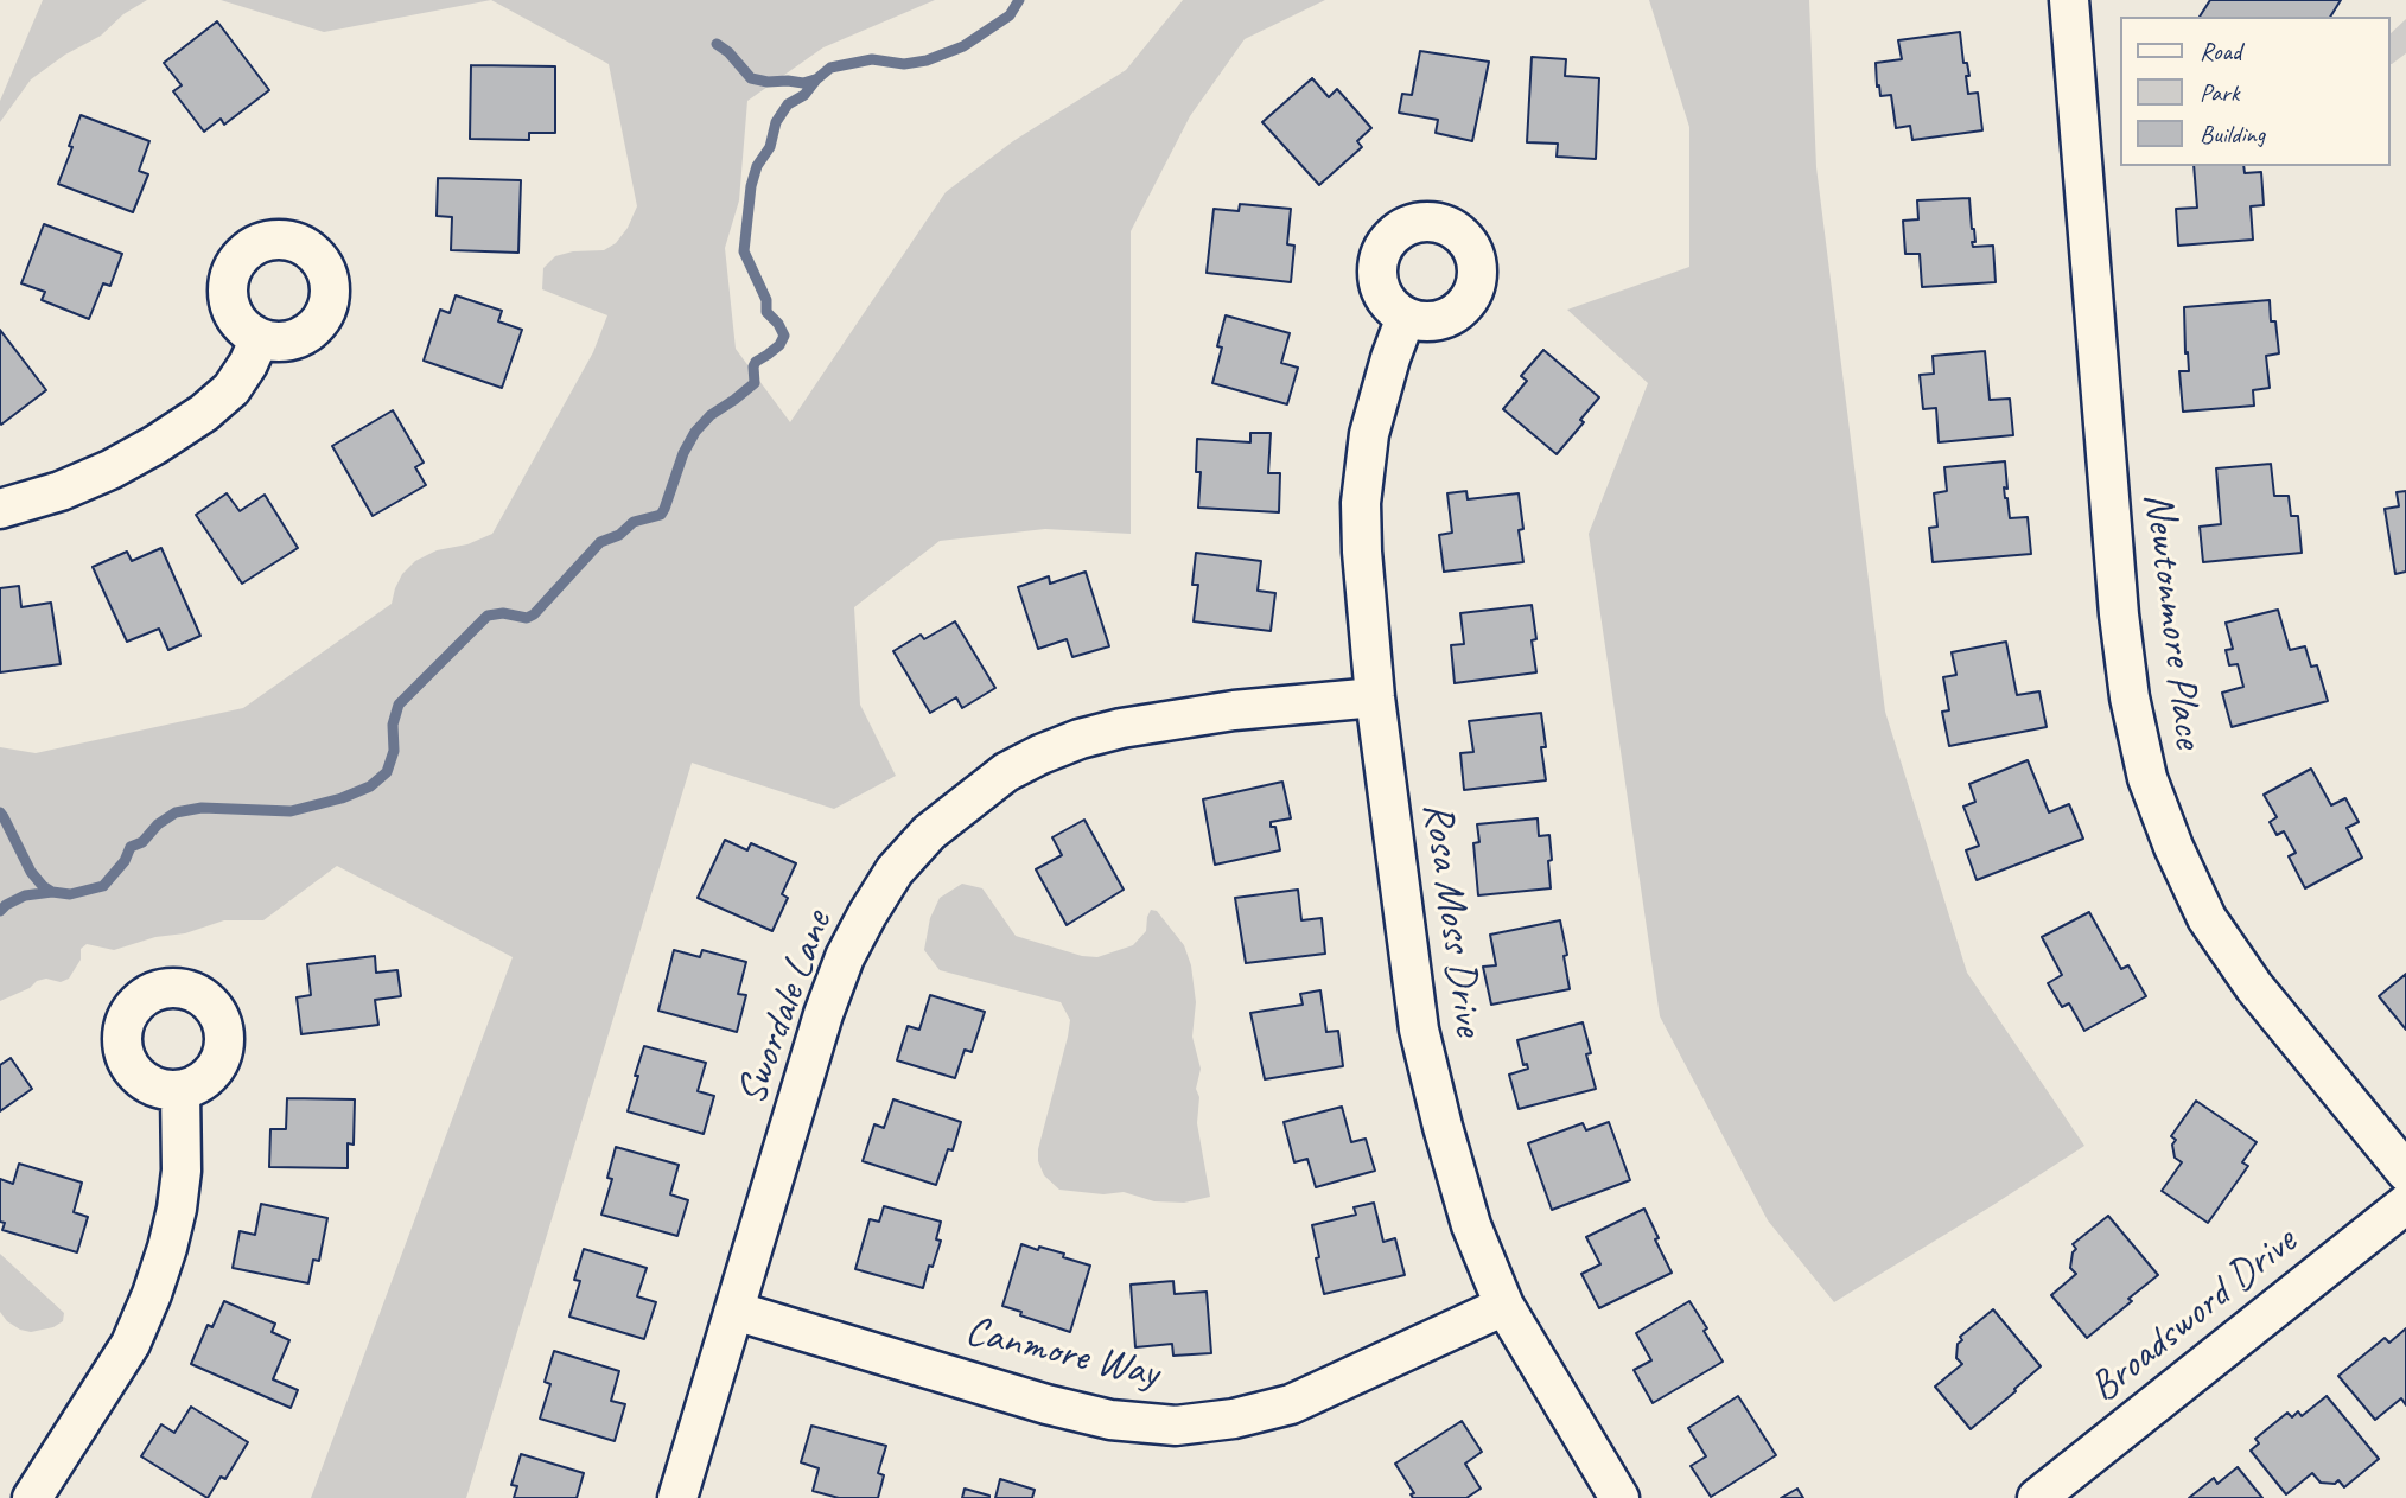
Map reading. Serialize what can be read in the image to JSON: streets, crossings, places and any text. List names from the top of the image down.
{
  "streets": {
    "street": [
      "Newtonmore Place",
      "Rosa Moss Drive",
      "Swordale Lane",
      "Broadsword Drive",
      "Canmore Way"
    ]
  },
  "crossings": [
    ["Rosa Moss Drive", "Swordale Lane"],
    ["Rosa Moss Drive", "Canmore Way"],
    ["Swordale Lane", "Canmore Way"]
  ],
  "legend": ["Road", "Park", "Building"]
}
